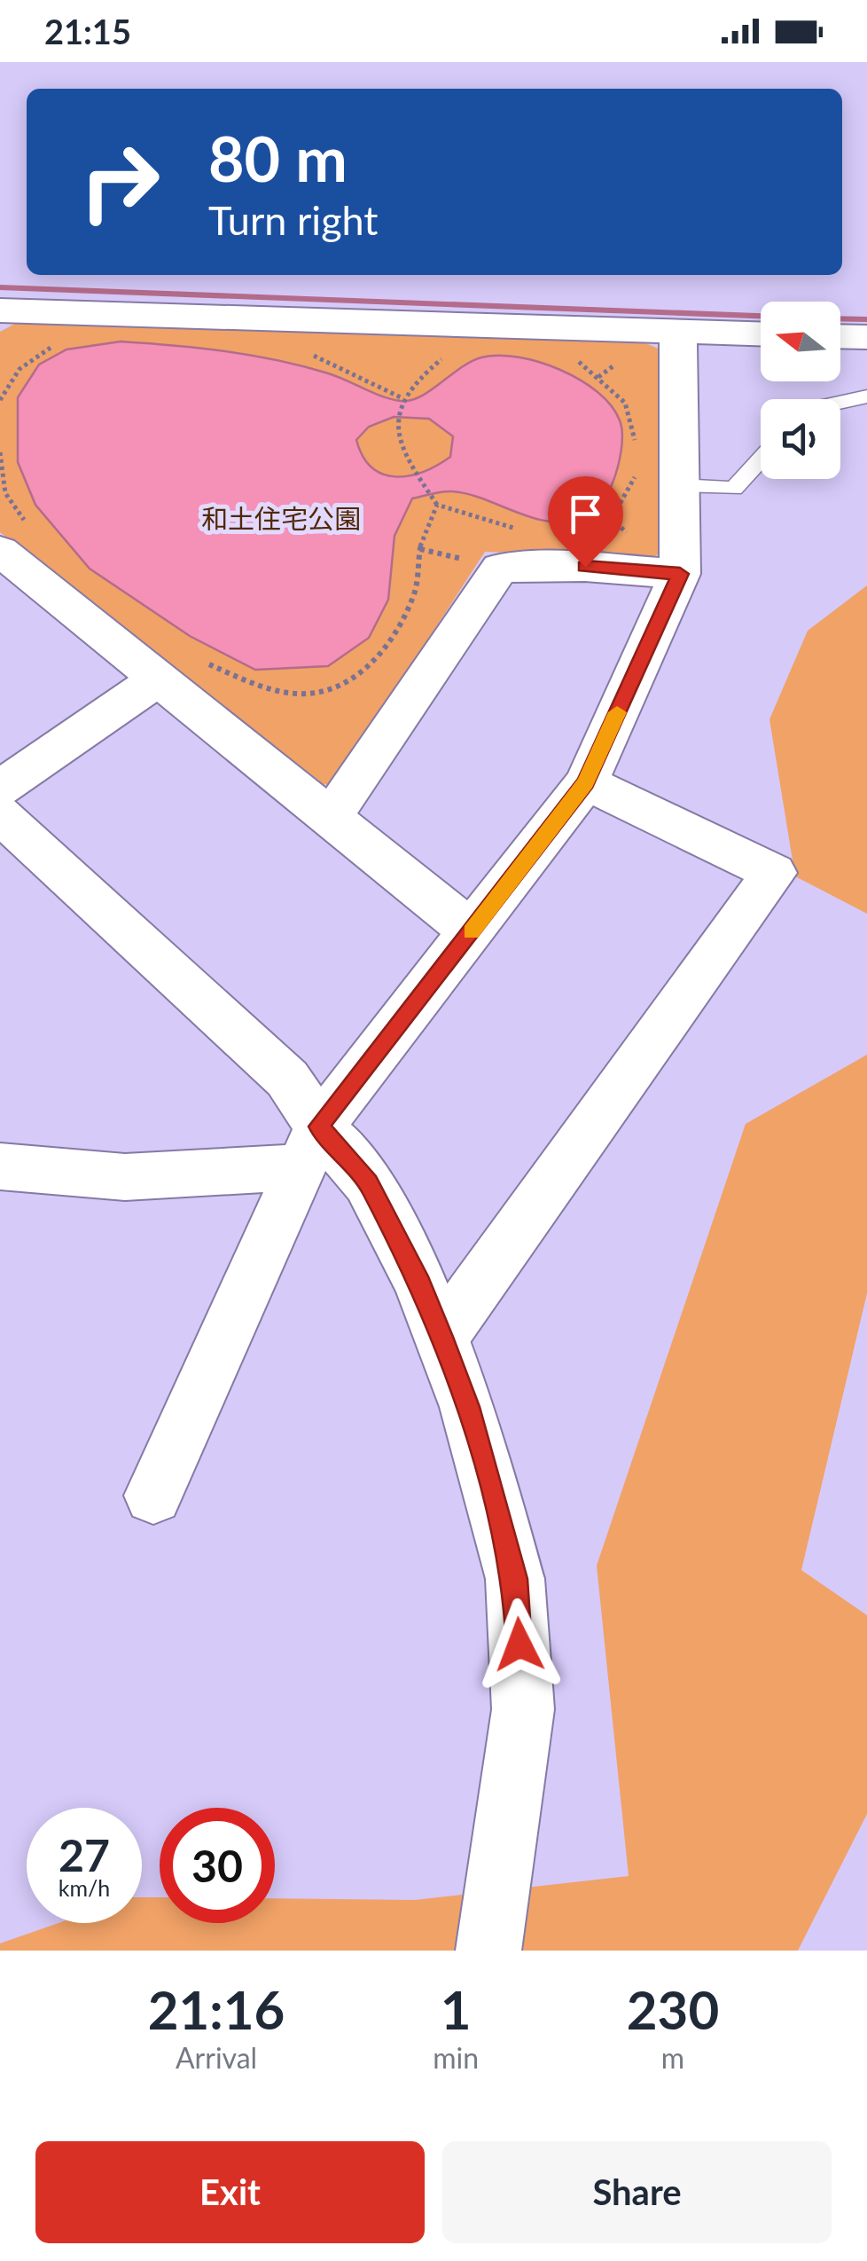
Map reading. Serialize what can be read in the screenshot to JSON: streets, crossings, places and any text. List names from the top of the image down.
{
  "parks": ["和土住宅公園"],
  "north": "left",
  "page": {
    "status": "21:15",
    "turn": ["80 m", "Turn right"],
    "speed": "27 km/h",
    "limit": "30",
    "eta": [
      "21:16",
      "Arrival",
      "1",
      "min",
      "230",
      "m"
    ],
    "buttons": ["Exit", "Share"]
  }
}
